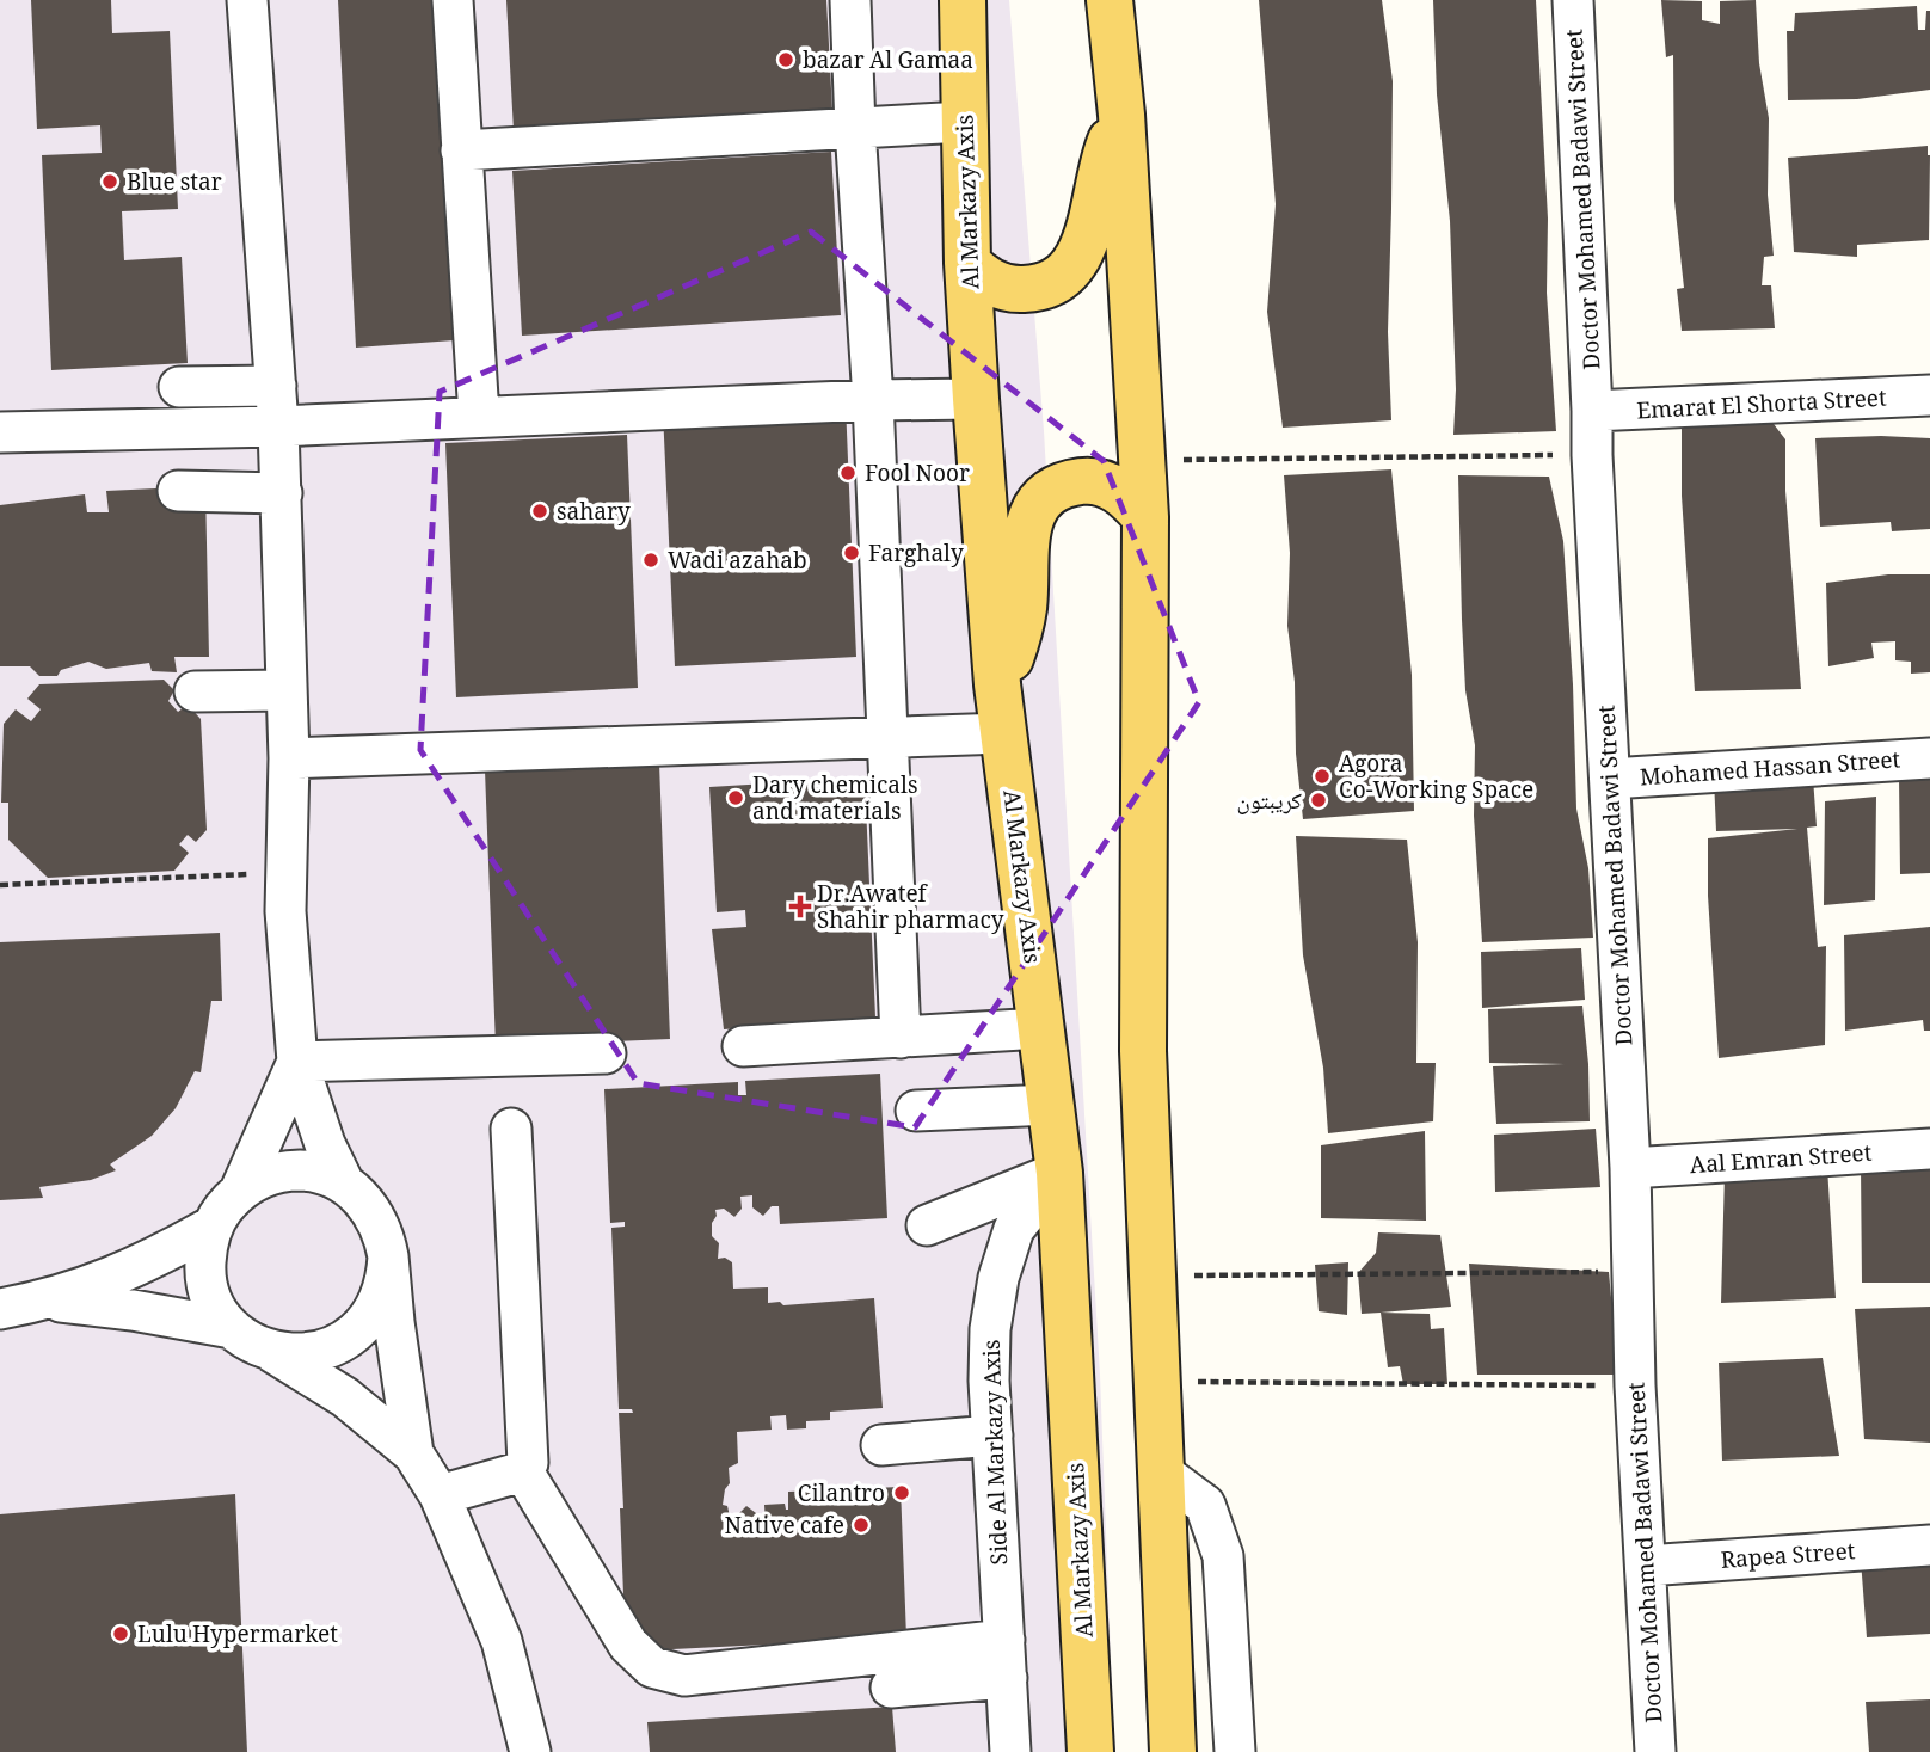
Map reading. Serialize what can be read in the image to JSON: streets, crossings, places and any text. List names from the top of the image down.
{
  "streets": {
    "main road": ["Al Markazy Axis"],
    "street": [
      "Doctor Mohamed Badawi Street",
      "Emarat El Shorta Street",
      "Mohamed Hassan Street",
      "Aal Emran Street",
      "Side Al Markazy Axis",
      "Rapea Street"
    ]
  },
  "crossings": [
    ["Doctor Mohamed Badawi Street", "Emarat El Shorta Street"],
    ["Doctor Mohamed Badawi Street", "Mohamed Hassan Street"],
    ["Doctor Mohamed Badawi Street", "Aal Emran Street"],
    ["Doctor Mohamed Badawi Street", "Rapea Street"],
    ["Al Markazy Axis", "Side Al Markazy Axis"]
  ],
  "places": {
    "other": [
      "bazar Al Gamaa",
      "Blue star",
      "Fool Noor",
      "sahary",
      "Farghaly",
      "Wadi azahab",
      "Agora Co-Working Space",
      "Dary chemicals and materials",
      "كريبتون",
      "Cilantro",
      "Native cafe",
      "Lulu Hypermarket"
    ],
    "health": ["Dr.Awatef Shahir pharmacy"]
  }
}
